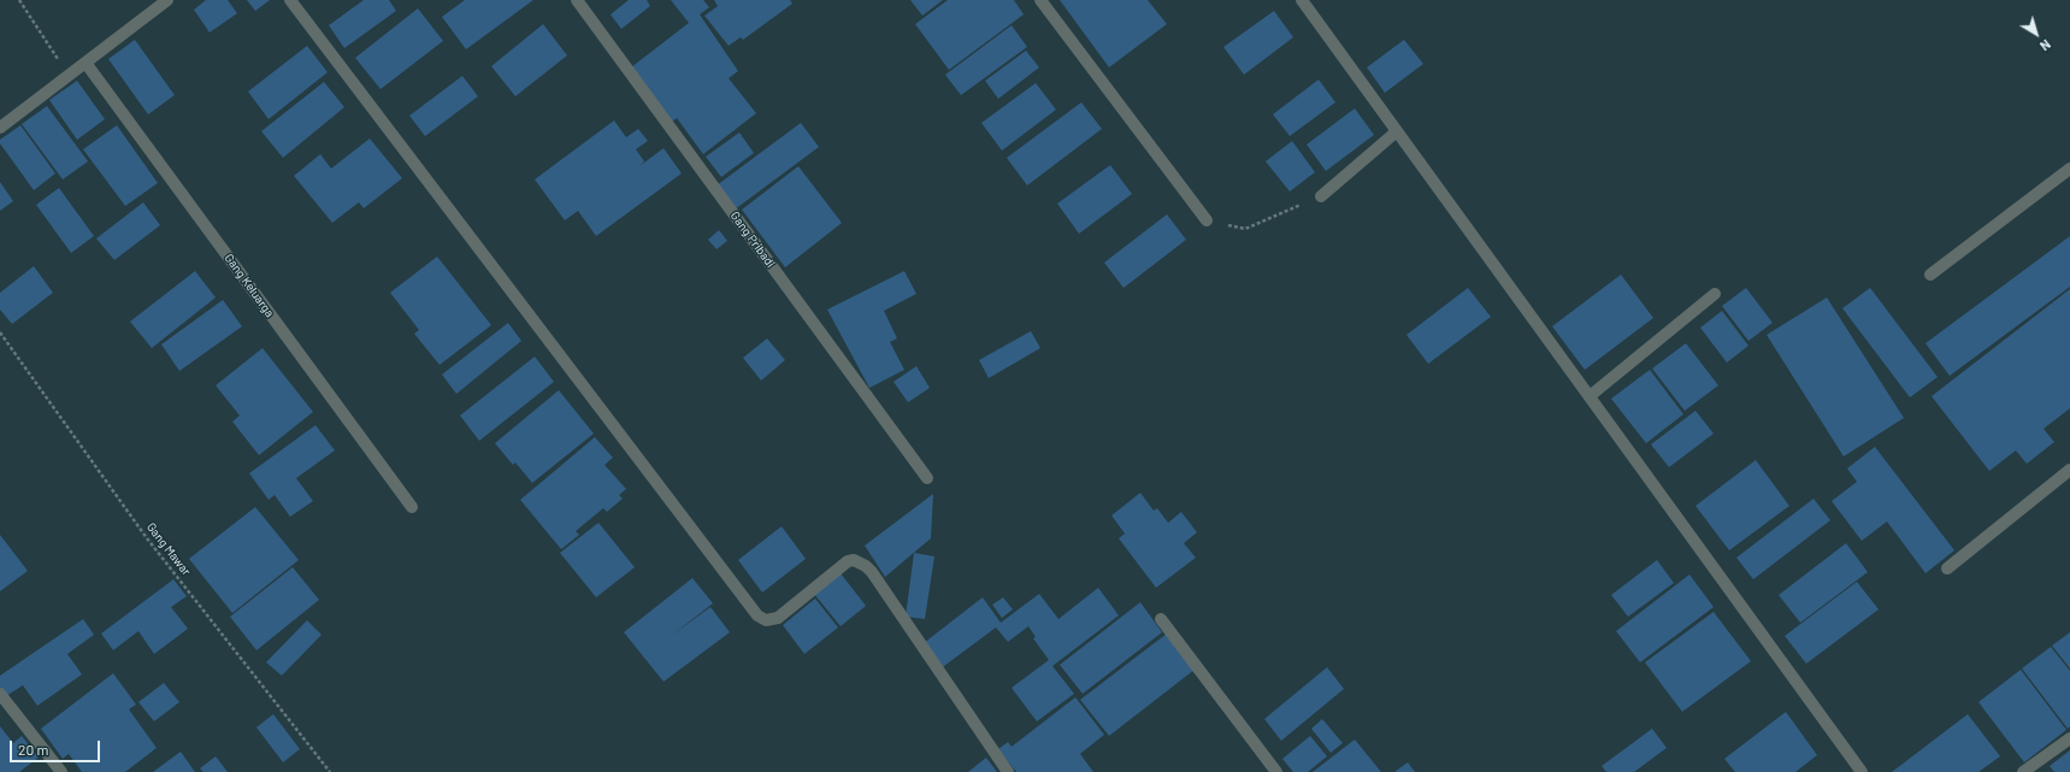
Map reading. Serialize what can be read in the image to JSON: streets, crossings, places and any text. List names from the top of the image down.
{
  "streets": {
    "street": ["Gang Pribadi", "Gang Keluarga"],
    "path": ["Gang Mawar"]
  },
  "scale_bar": "20 m",
  "north": "bottom right"
}
